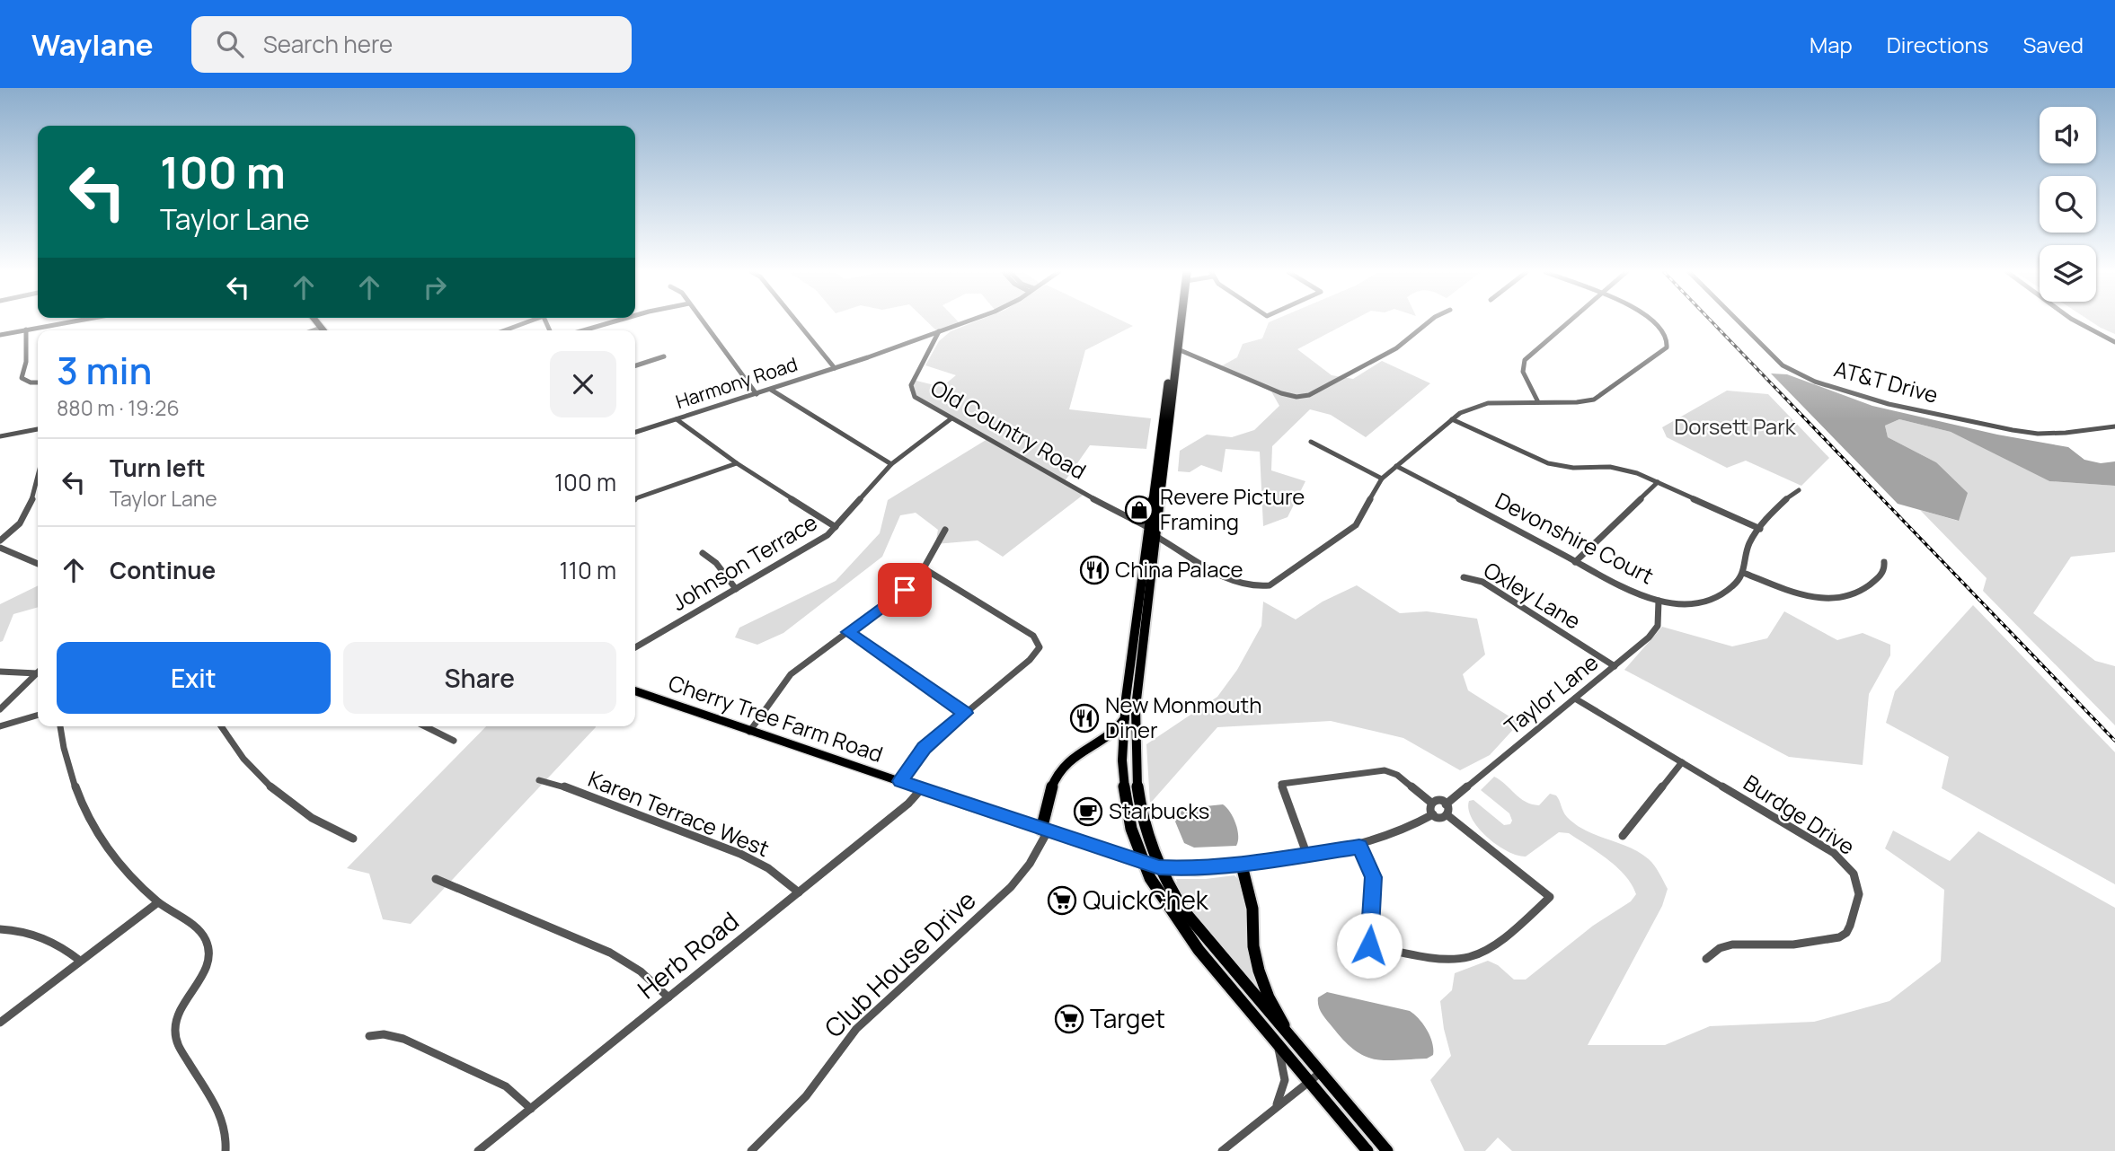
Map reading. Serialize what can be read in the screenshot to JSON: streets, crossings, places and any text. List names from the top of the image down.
{
  "streets": {
    "main road": ["Cherry Tree Farm Road"],
    "street": [
      "AT&T Drive",
      "Harmony Road",
      "Old Country Road",
      "Devonshire Court",
      "Johnson Terrace",
      "Oxley Lane",
      "Taylor Lane",
      "Karen Terrace West",
      "Burdge Drive",
      "Herb Road",
      "Club House Drive"
    ]
  },
  "crossings": [
    ["Harmony Road", "Old Country Road"],
    ["Old Country Road", "Devonshire Court"],
    ["Old Country Road", "Johnson Terrace"],
    ["Devonshire Court", "Taylor Lane"],
    ["Oxley Lane", "Taylor Lane"],
    ["Taylor Lane", "Burdge Drive"],
    ["Cherry Tree Farm Road", "Herb Road"],
    ["Cherry Tree Farm Road", "Club House Drive"],
    ["Karen Terrace West", "Herb Road"]
  ],
  "parks": ["Dorsett Park"],
  "places": {
    "shop": ["Revere Picture Framing"],
    "restaurant": ["China Palace", "New Monmouth Diner"],
    "cafe": ["Starbucks"],
    "supermarket": ["QuickChek", "Target"]
  },
  "page": {
    "header": "Waylane",
    "search": "Search here",
    "nav": ["Map", "Directions", "Saved"],
    "turn": ["100 m", "Taylor Lane"],
    "heading": ["3 min", "880 m · 19:26"],
    "list": [
      {
        "name": "Turn left",
        "note": "Taylor Lane",
        "value": "100 m"
      },
      {
        "name": "Continue",
        "value": "110 m"
      }
    ],
    "buttons": ["Exit", "Share"]
  }
}
